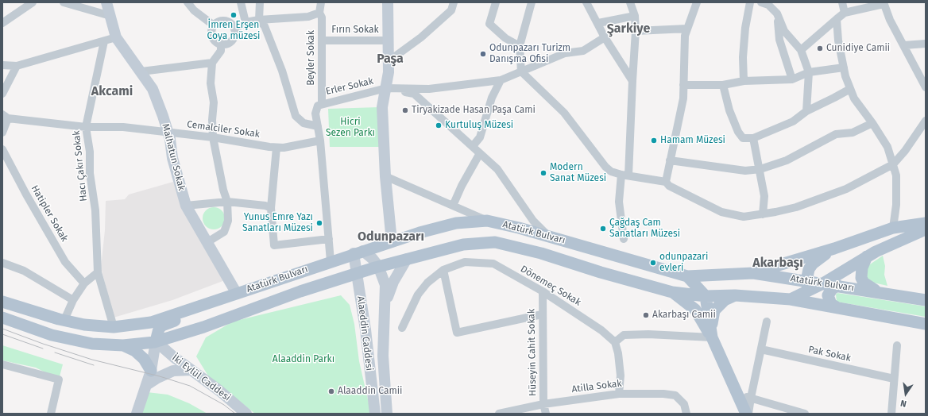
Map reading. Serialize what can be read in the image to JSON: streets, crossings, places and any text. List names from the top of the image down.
{
  "streets": {
    "main road": [
      "Malhatun Sokak",
      "Atatürk Bulvarı",
      "Alaeddin Caddesi",
      "İki Eylül Caddesi"
    ],
    "street": [
      "Fırın Sokak",
      "Beyler Sokak",
      "Erler Sokak",
      "Cemalciler Sokak",
      "Hacı Çakır Sokak",
      "Hatipler Sokak",
      "Dönemeç Sokak",
      "Hüseyin Cahit Sokak",
      "Pak Sokak",
      "Atilla Sokak"
    ]
  },
  "crossings": [
    ["Fırın Sokak", "Beyler Sokak"],
    ["Beyler Sokak", "Erler Sokak"],
    ["Beyler Sokak", "Cemalciler Sokak"],
    ["Beyler Sokak", "Atatürk Bulvarı"],
    ["Cemalciler Sokak", "Malhatun Sokak"],
    ["Cemalciler Sokak", "Hacı Çakır Sokak"],
    ["Malhatun Sokak", "Atatürk Bulvarı"],
    ["Hacı Çakır Sokak", "Atatürk Bulvarı"],
    ["Atatürk Bulvarı", "Alaeddin Caddesi"],
    ["Atatürk Bulvarı", "İki Eylül Caddesi"],
    ["Dönemeç Sokak", "Hüseyin Cahit Sokak"],
    ["Hüseyin Cahit Sokak", "Atilla Sokak"]
  ],
  "districts": [
    "Şarkiye",
    "Paşa",
    "Akcami",
    "Odunpazarı",
    "Akarbaşı"
  ],
  "parks": ["Hicri Sezen Parkı", "Alaaddin Parkı"],
  "places": [
    "İmren Erşen Coya müzesi",
    "Cunidiye Camii",
    "Odunpazarı Turizm Danışma Ofisi",
    "Tiryakizade Hasan Paşa Cami",
    "Kurtuluş Müzesi",
    "Hamam Müzesi",
    "Modern Sanat Müzesi",
    "Yunus Emre Yazı Sanatları Müzesi",
    "Çağdaş Cam Sanatları Müzesi",
    "odunpazari evleri",
    "Akarbaşı Camii",
    "Alaaddin Camii"
  ],
  "north": "bottom"
}
